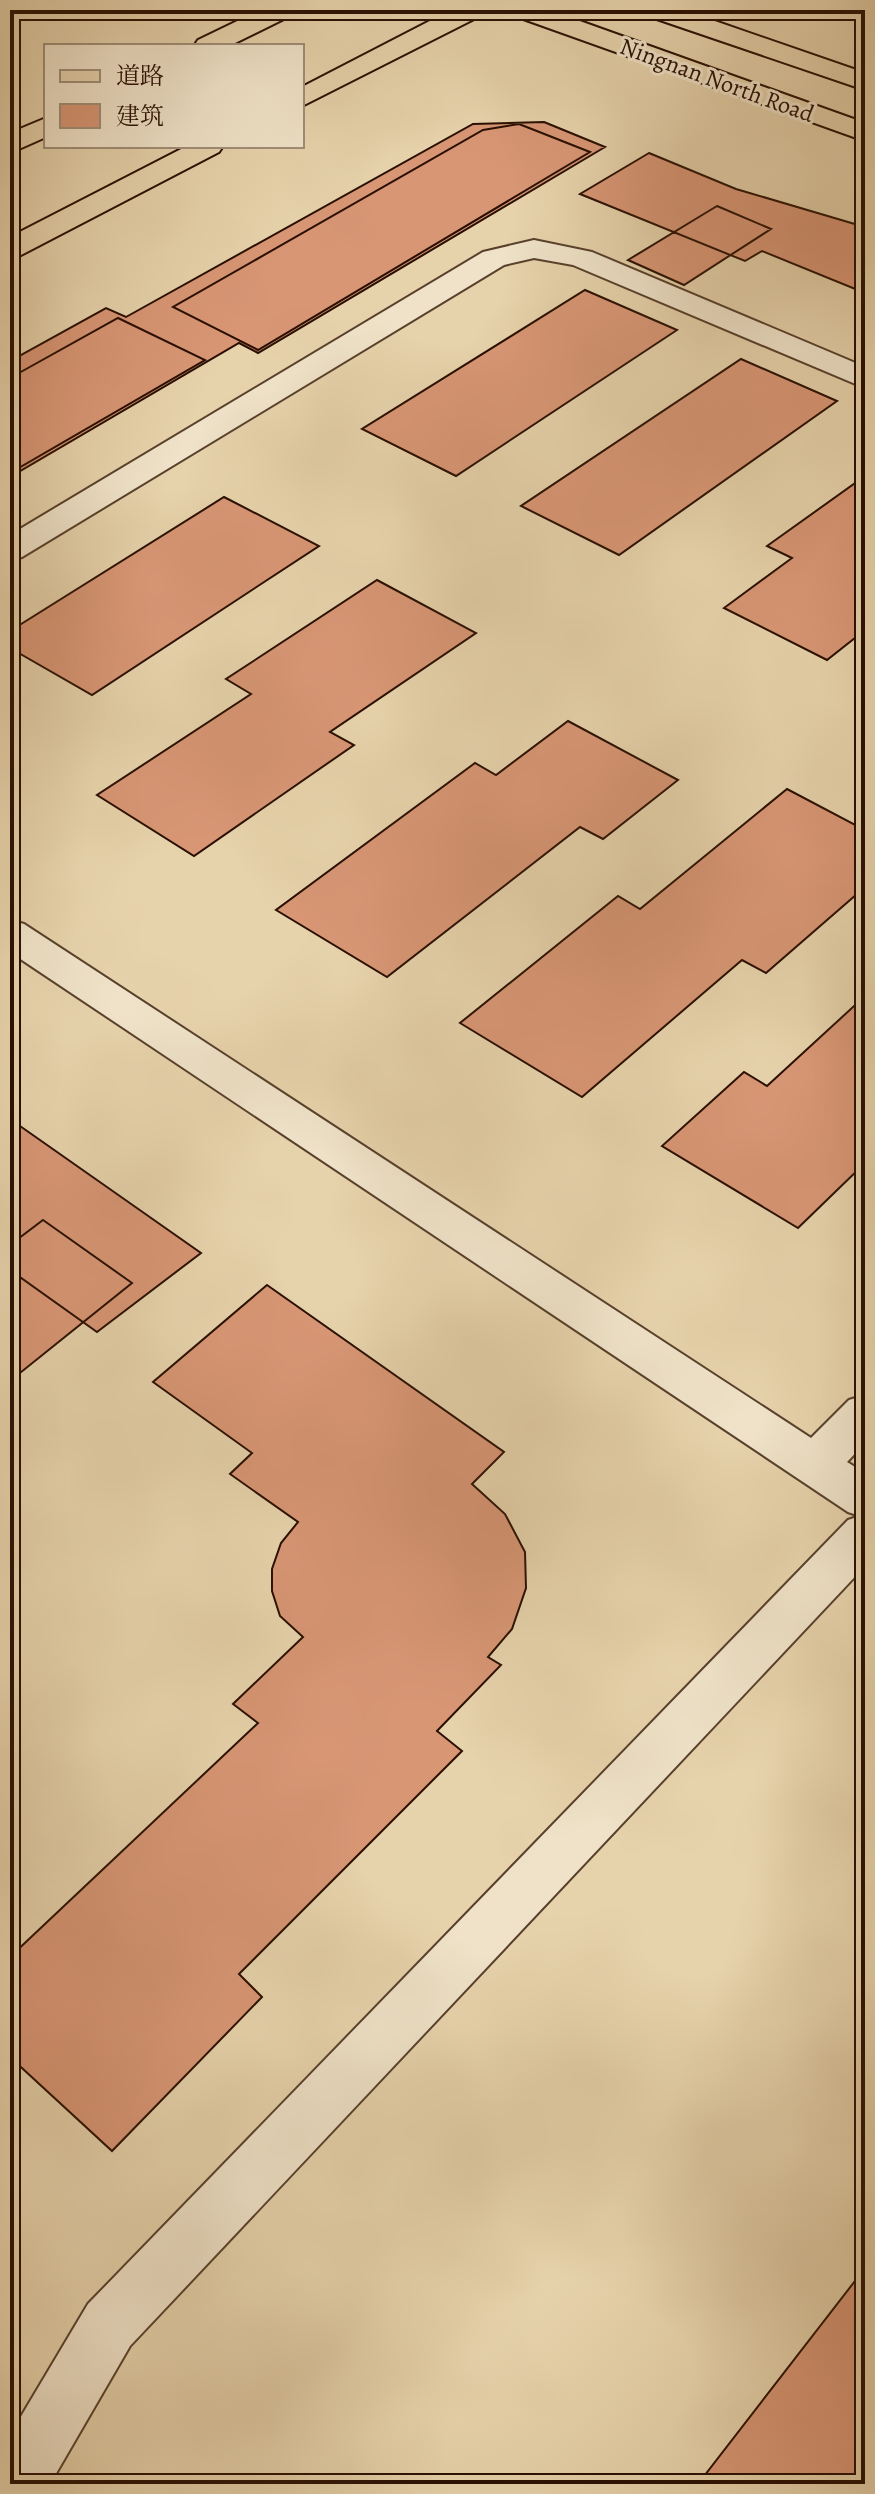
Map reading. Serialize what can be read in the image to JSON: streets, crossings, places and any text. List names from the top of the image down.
{
  "streets": {
    "main road": ["Ningnan North Road"]
  },
  "legend": ["道路", "建筑"]
}
